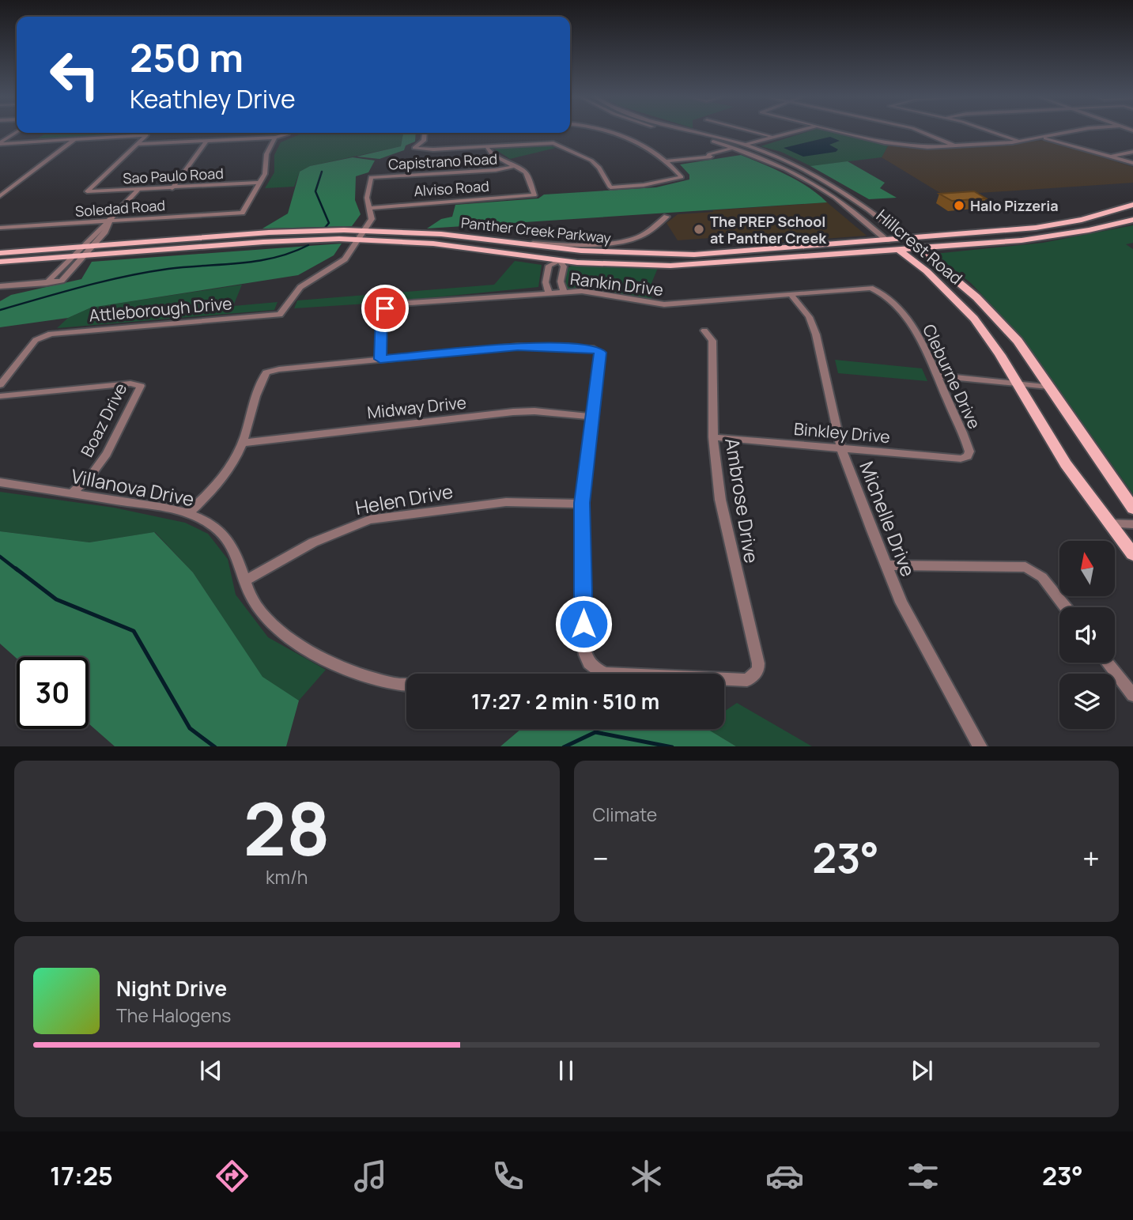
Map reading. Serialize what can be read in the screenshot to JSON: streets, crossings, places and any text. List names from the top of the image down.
{
  "streets": {
    "main road": ["Panther Creek Parkway", "Hillcrest Road"],
    "street": [
      "Capistrano Road",
      "Sao Paulo Road",
      "Alviso Road",
      "Soledad Road",
      "Rankin Drive",
      "Attleborough Drive",
      "Cleburne Drive",
      "Midway Drive",
      "Boaz Drive",
      "Binkley Drive",
      "Villanova Drive",
      "Helen Drive",
      "Ambrose Drive",
      "Michelle Drive"
    ]
  },
  "crossings": [
    ["Capistrano Road", "Alviso Road"],
    ["Sao Paulo Road", "Soledad Road"],
    ["Panther Creek Parkway", "Hillcrest Road"],
    ["Panther Creek Parkway", "Attleborough Drive"],
    ["Rankin Drive", "Cleburne Drive"],
    ["Rankin Drive", "Michelle Drive"],
    ["Cleburne Drive", "Binkley Drive"],
    ["Boaz Drive", "Villanova Drive"],
    ["Binkley Drive", "Ambrose Drive"],
    ["Binkley Drive", "Michelle Drive"],
    ["Villanova Drive", "Helen Drive"],
    ["Helen Drive", "Ambrose Drive"]
  ],
  "places": ["Halo Pizzeria", "The PREP School at Panther Creek"],
  "north": "top",
  "page": {
    "turn": ["250 m", "Keathley Drive"],
    "limit": "30",
    "trip": "17:27 · 2 min · 510 m",
    "tile": [
      ["28", "km/h"],
      "Climate"
    ],
    "heat": ["−", "23°", "+"],
    "song": ["Night Drive", "The Halogens"],
    "tabs": ["17:25", "23°"]
  }
}
